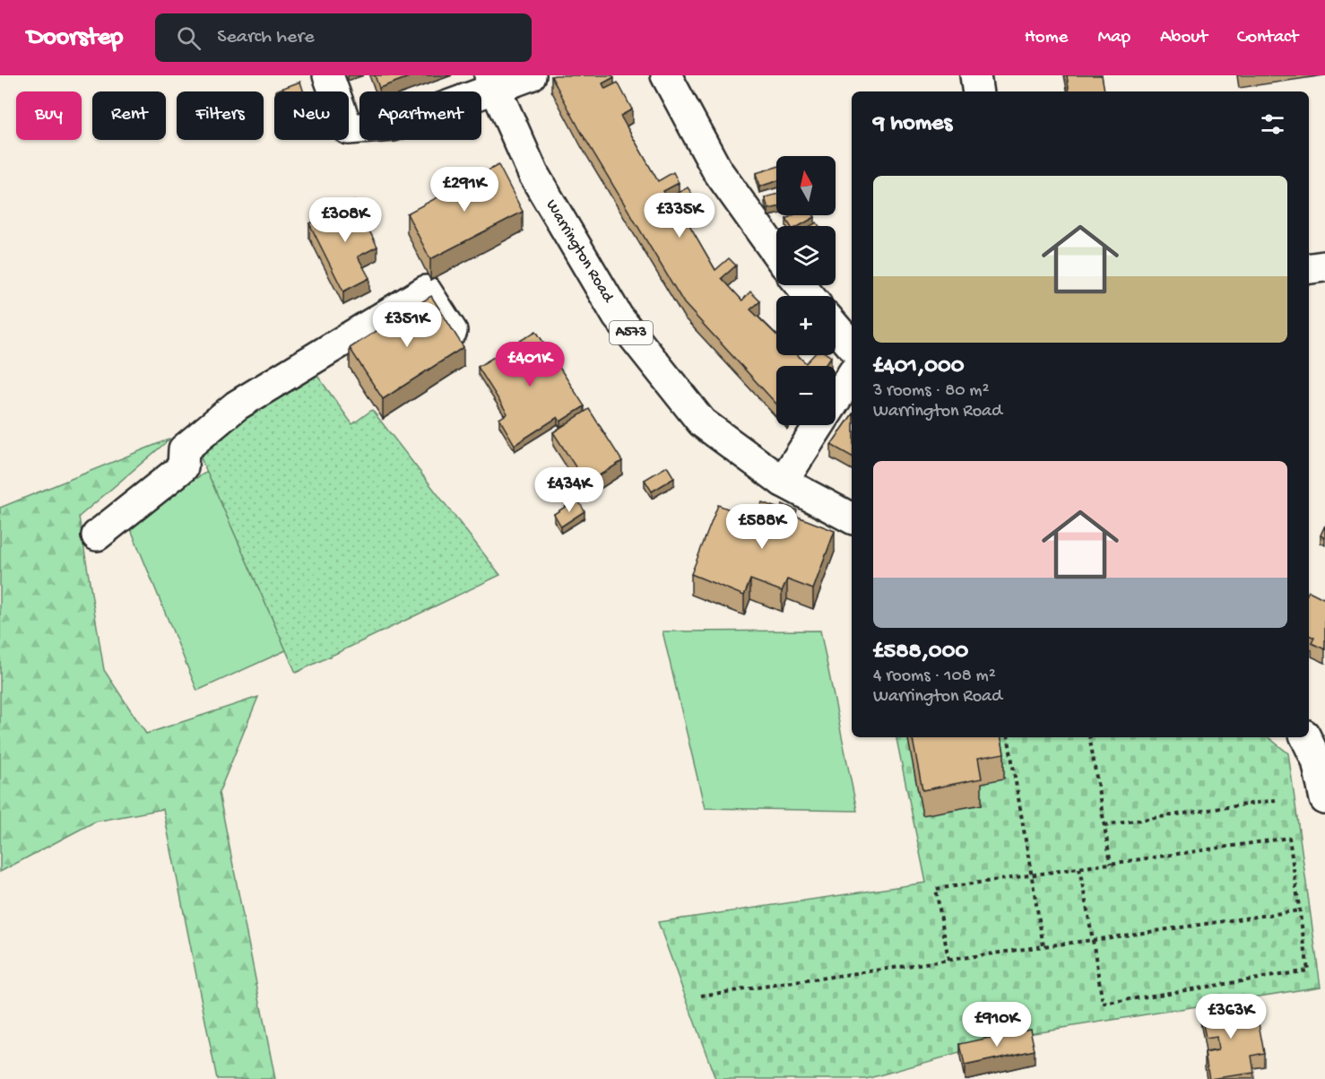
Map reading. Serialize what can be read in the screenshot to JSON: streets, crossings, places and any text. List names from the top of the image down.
{
  "streets": {
    "main road": ["Warrington Road", "A573"]
  },
  "north": "top",
  "page": {
    "header": "Doorstep",
    "search": "Search here",
    "nav": [
      "Home",
      "Map",
      "About",
      "Contact"
    ],
    "chip": [
      "Buy",
      "Rent",
      "Filters",
      "New",
      "Apartment"
    ],
    "heading": "9 homes",
    "map_buttons": ["+", "−"],
    "list": [
      {
        "name": "£401,000",
        "note": "3 rooms · 80 m² · Warrington Road"
      },
      {
        "name": "£588,000",
        "note": "4 rooms · 108 m² · Warrington Road"
      }
    ],
    "price": [
      "£291K",
      "£335K",
      "£308K",
      "£351K",
      "£401K",
      "£434K",
      "£588K",
      "£363K",
      "£910K"
    ]
  }
}
